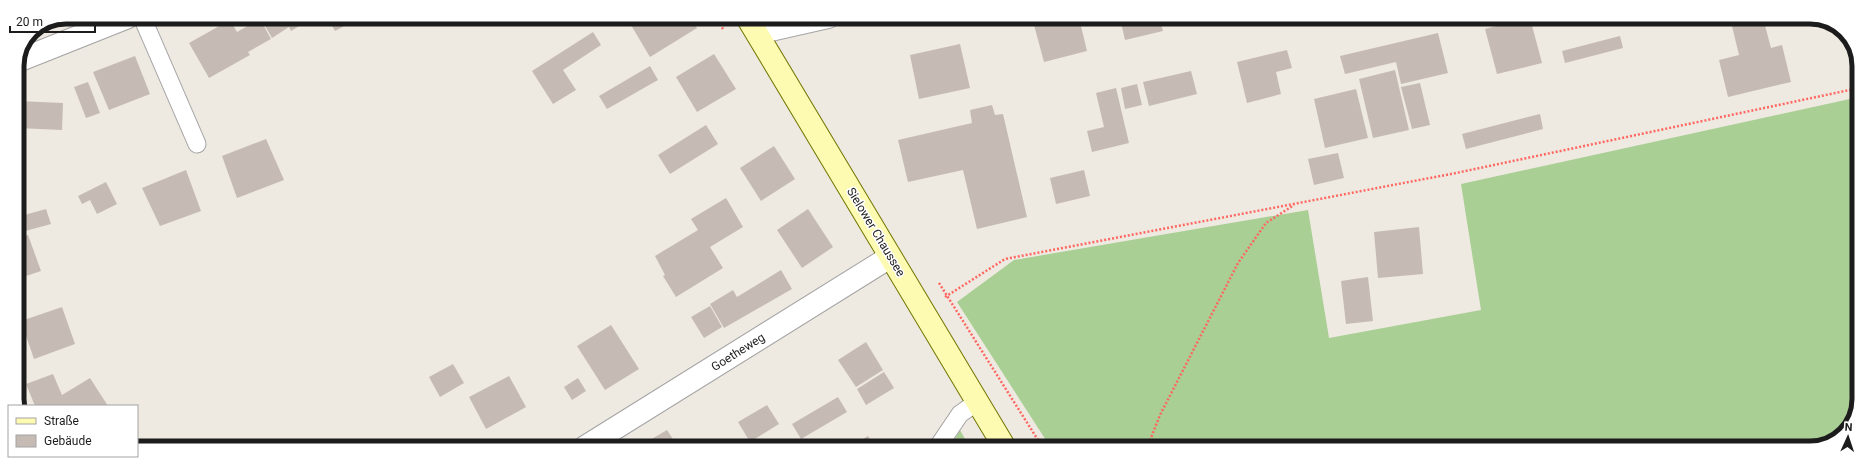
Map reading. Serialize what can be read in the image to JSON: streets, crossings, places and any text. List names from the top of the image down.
{
  "streets": {
    "main road": ["Sielower Chaussee"],
    "street": ["Goetheweg"]
  },
  "crossings": [
    ["Sielower Chaussee", "Goetheweg"]
  ],
  "legend": ["Straße", "Gebäude"],
  "scale_bar": "20 m",
  "north": "top"
}
